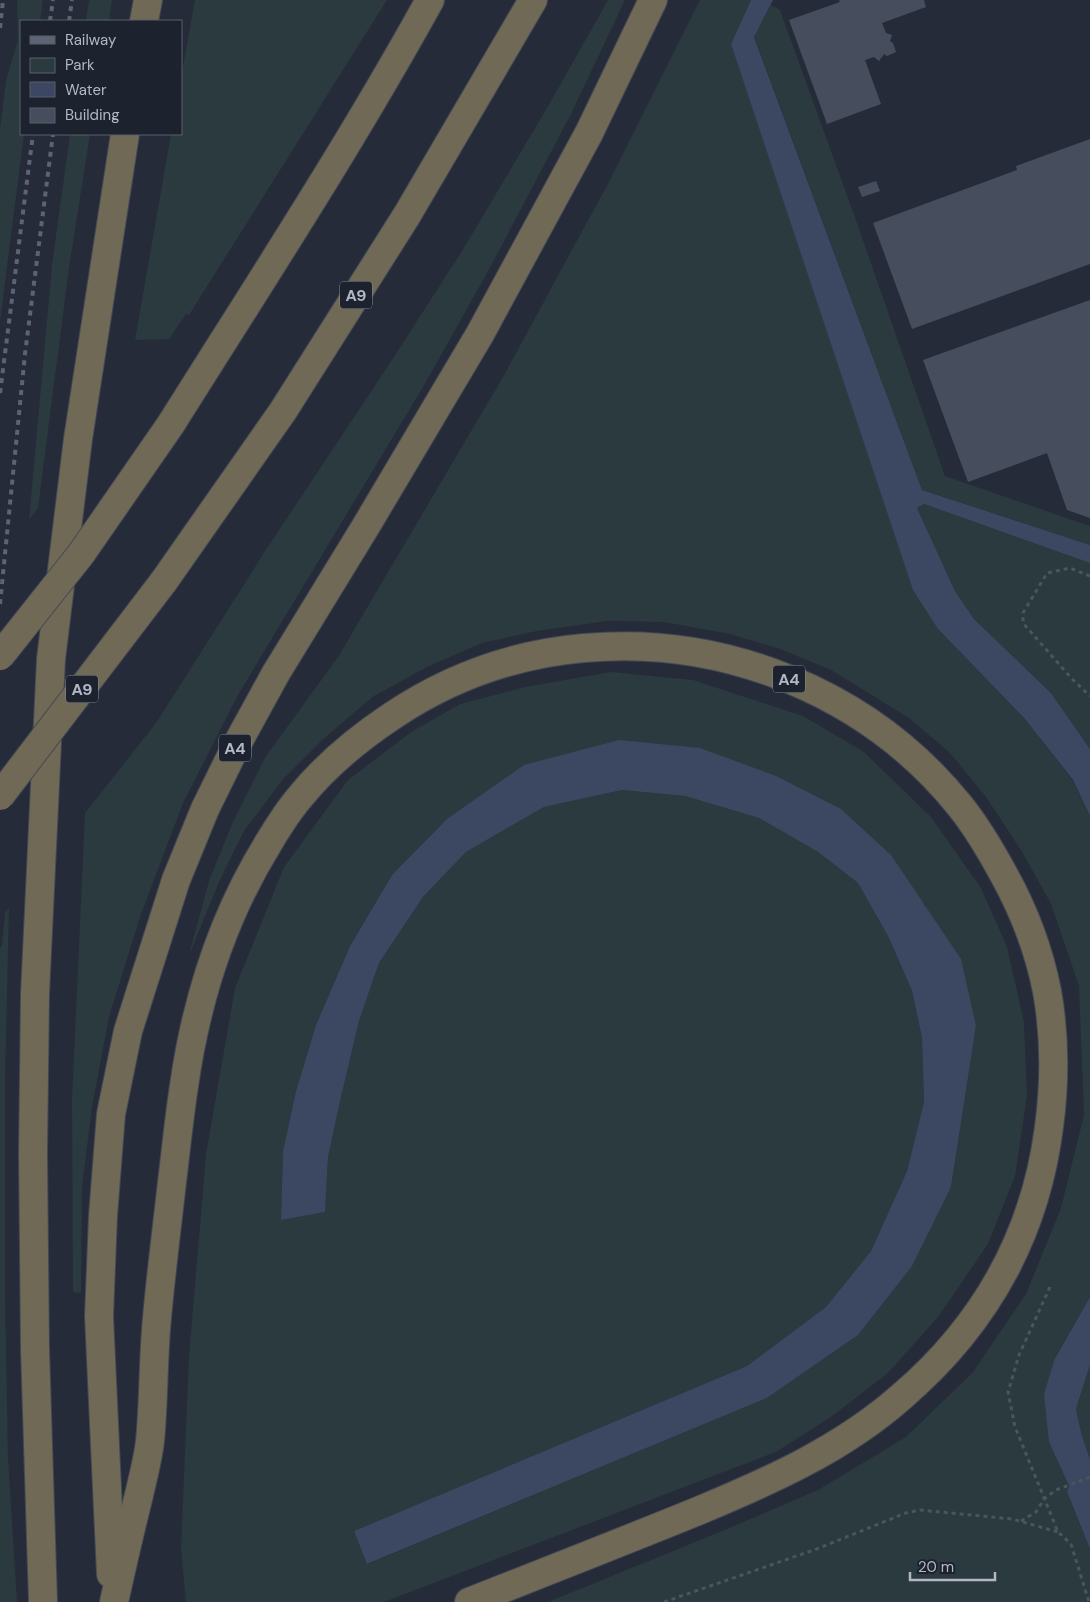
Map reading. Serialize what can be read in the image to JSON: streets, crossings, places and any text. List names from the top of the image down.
{
  "streets": {
    "highway": ["A9", "A4"]
  },
  "legend": [
    "Railway",
    "Park",
    "Water",
    "Building"
  ],
  "scale_bar": "20 m"
}
